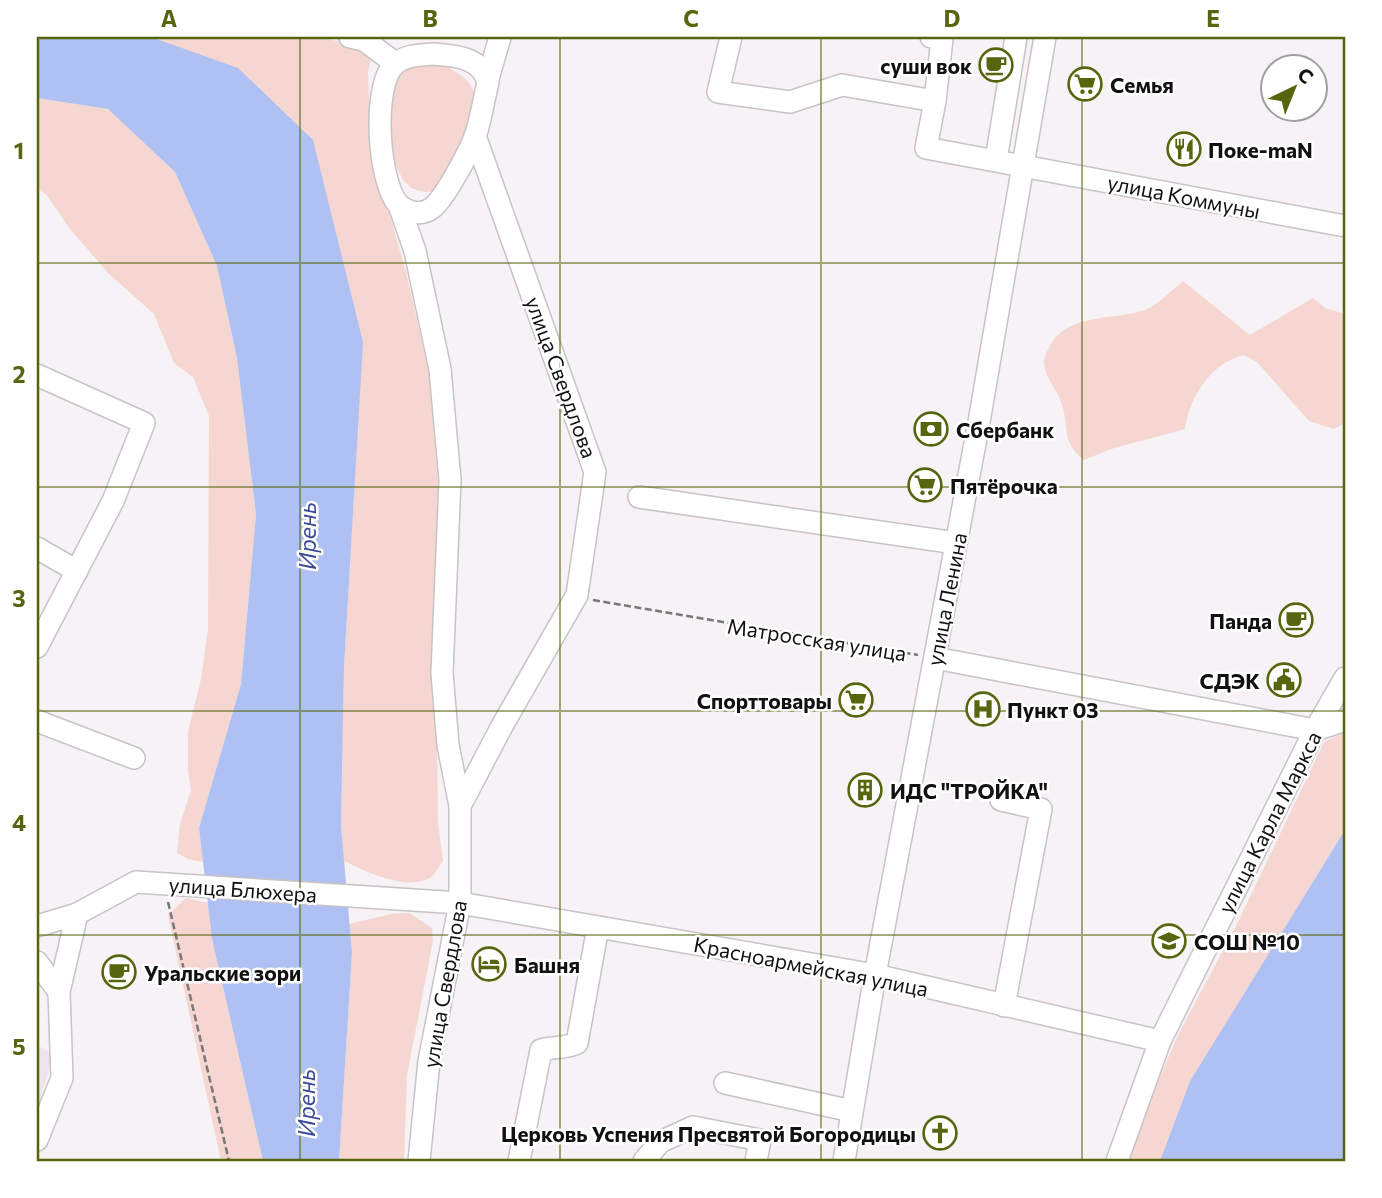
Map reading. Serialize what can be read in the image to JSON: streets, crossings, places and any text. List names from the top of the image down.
{
  "streets": {
    "street": [
      "улица Коммуны",
      "улица Свердлова",
      "улица Ленина",
      "Матросская улица",
      "улица Карла Маркса",
      "улица Блюхера",
      "Красноармейская улица"
    ]
  },
  "crossings": [
    ["улица Коммуны", "улица Ленина"],
    ["улица Свердлова", "Матросская улица"],
    ["улица Свердлова", "улица Блюхера"],
    ["улица Свердлова", "Красноармейская улица"],
    ["улица Ленина", "Матросская улица"],
    ["улица Ленина", "Красноармейская улица"],
    ["Матросская улица", "улица Карла Маркса"],
    ["улица Карла Маркса", "Красноармейская улица"],
    ["улица Блюхера", "Красноармейская улица"]
  ],
  "water": ["Ирень"],
  "places": {
    "cafe": ["суши вок", "Панда", "Уральские зори"],
    "supermarket": ["Семья", "Пятёрочка", "Спорттовары"],
    "restaurant": ["Поке-maN"],
    "bank": ["Сбербанк"],
    "public building": ["СДЭК"],
    "hospital": ["Пункт 03"],
    "building": ["ИДС \"ТРОЙКА\""],
    "school or university": ["СОШ №10"],
    "hotel": ["Башня"],
    "church": ["Церковь Успения Пресвятой Богородицы"]
  },
  "north": "top right",
  "grid": {
    "columns": [
      "A",
      "B",
      "C",
      "D",
      "E"
    ],
    "rows": [
      "1",
      "2",
      "3",
      "4",
      "5"
    ]
  }
}
